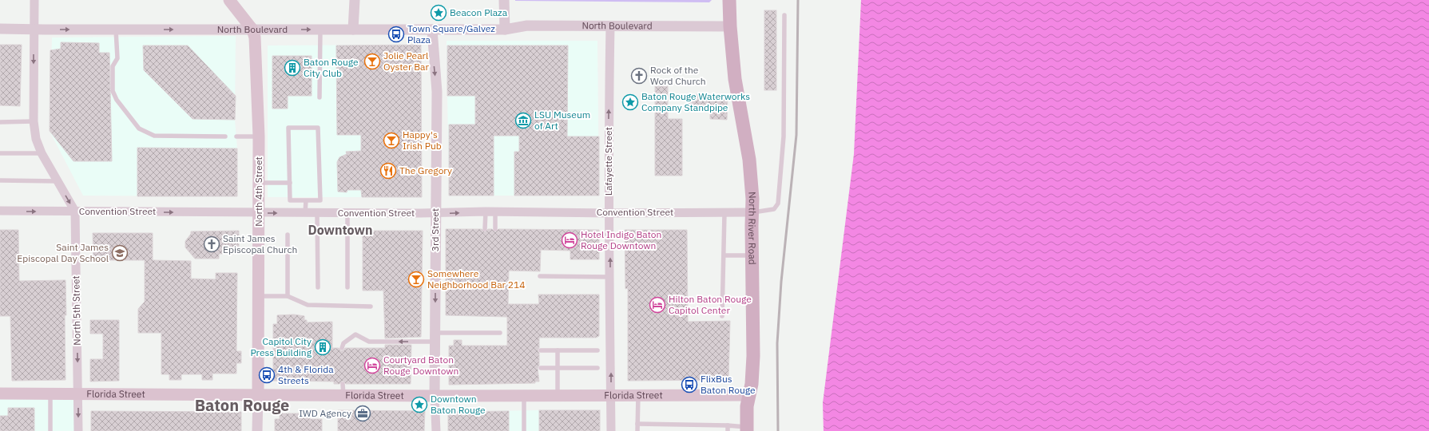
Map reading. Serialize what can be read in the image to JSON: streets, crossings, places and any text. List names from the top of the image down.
{
  "streets": {
    "main road": ["North 4th Street", "North River Road", "Florida Street"],
    "street": [
      "North Boulevard",
      "Lafayette Street",
      "Convention Street",
      "3rd Street",
      "North 5th Street"
    ]
  },
  "crossings": [
    ["North Boulevard", "Lafayette Street"],
    ["North Boulevard", "North 4th Street"],
    ["North Boulevard", "North River Road"],
    ["North Boulevard", "3rd Street"],
    ["North Boulevard", "North 5th Street"],
    ["Lafayette Street", "Convention Street"],
    ["Lafayette Street", "Florida Street"],
    ["North 4th Street", "Convention Street"],
    ["North 4th Street", "Florida Street"],
    ["Convention Street", "North River Road"],
    ["Convention Street", "3rd Street"],
    ["Convention Street", "North 5th Street"],
    ["North River Road", "Florida Street"],
    ["3rd Street", "Florida Street"],
    ["North 5th Street", "Florida Street"]
  ],
  "one_way": [
    "North Boulevard",
    "Lafayette Street",
    "Convention Street",
    "3rd Street",
    "North 5th Street"
  ],
  "districts": ["Downtown", "Baton Rouge"],
  "places": {
    "place": ["Beacon Plaza", "Baton Rouge Waterworks Company Standpipe", "Downtown Baton Rouge"],
    "bus stop": ["Town Square/Galvez Plaza", "4th & Florida Streets", "FlixBus Baton Rouge"],
    "bar": ["Jolie Pearl Oyster Bar", "Happy's Irish Pub", "Somewhere Neighborhood Bar 214"],
    "building": ["Baton Rouge City Club", "Capitol City Press Building"],
    "church": ["Rock of the Word Church", "Saint James Episcopal Church"],
    "museum": ["LSU Museum of Art"],
    "restaurant": ["The Gregory"],
    "hotel": ["Hotel Indigo Baton Rouge Downtown", "Hilton Baton Rouge Capitol Center", "Courtyard Baton Rouge Downtown"],
    "school or university": ["Saint James Episcopal Day School"],
    "office": ["IWD Agency"]
  }
}
